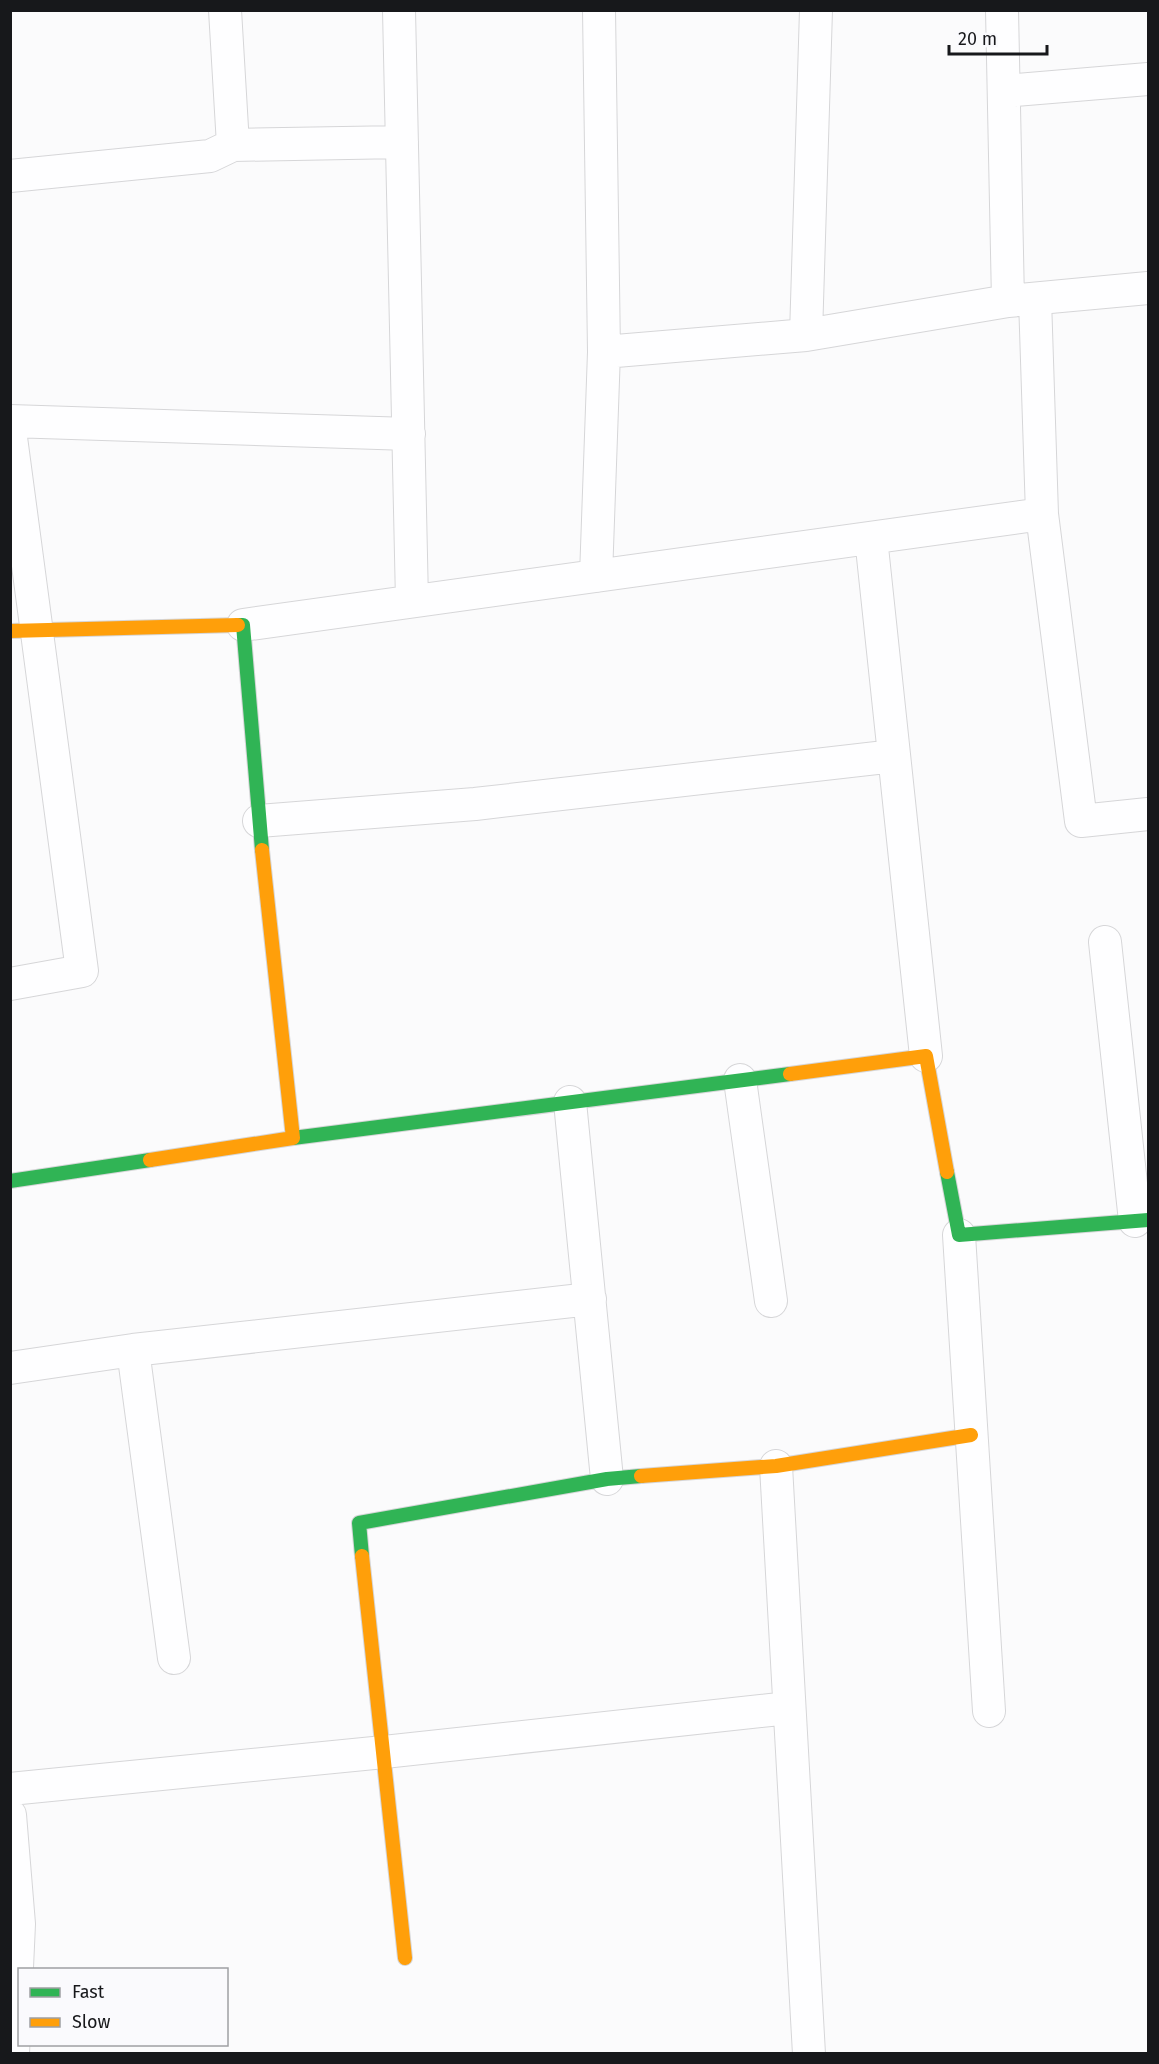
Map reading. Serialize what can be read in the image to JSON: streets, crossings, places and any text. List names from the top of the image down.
{
  "legend": ["Fast", "Slow"],
  "scale_bar": "20 m"
}
